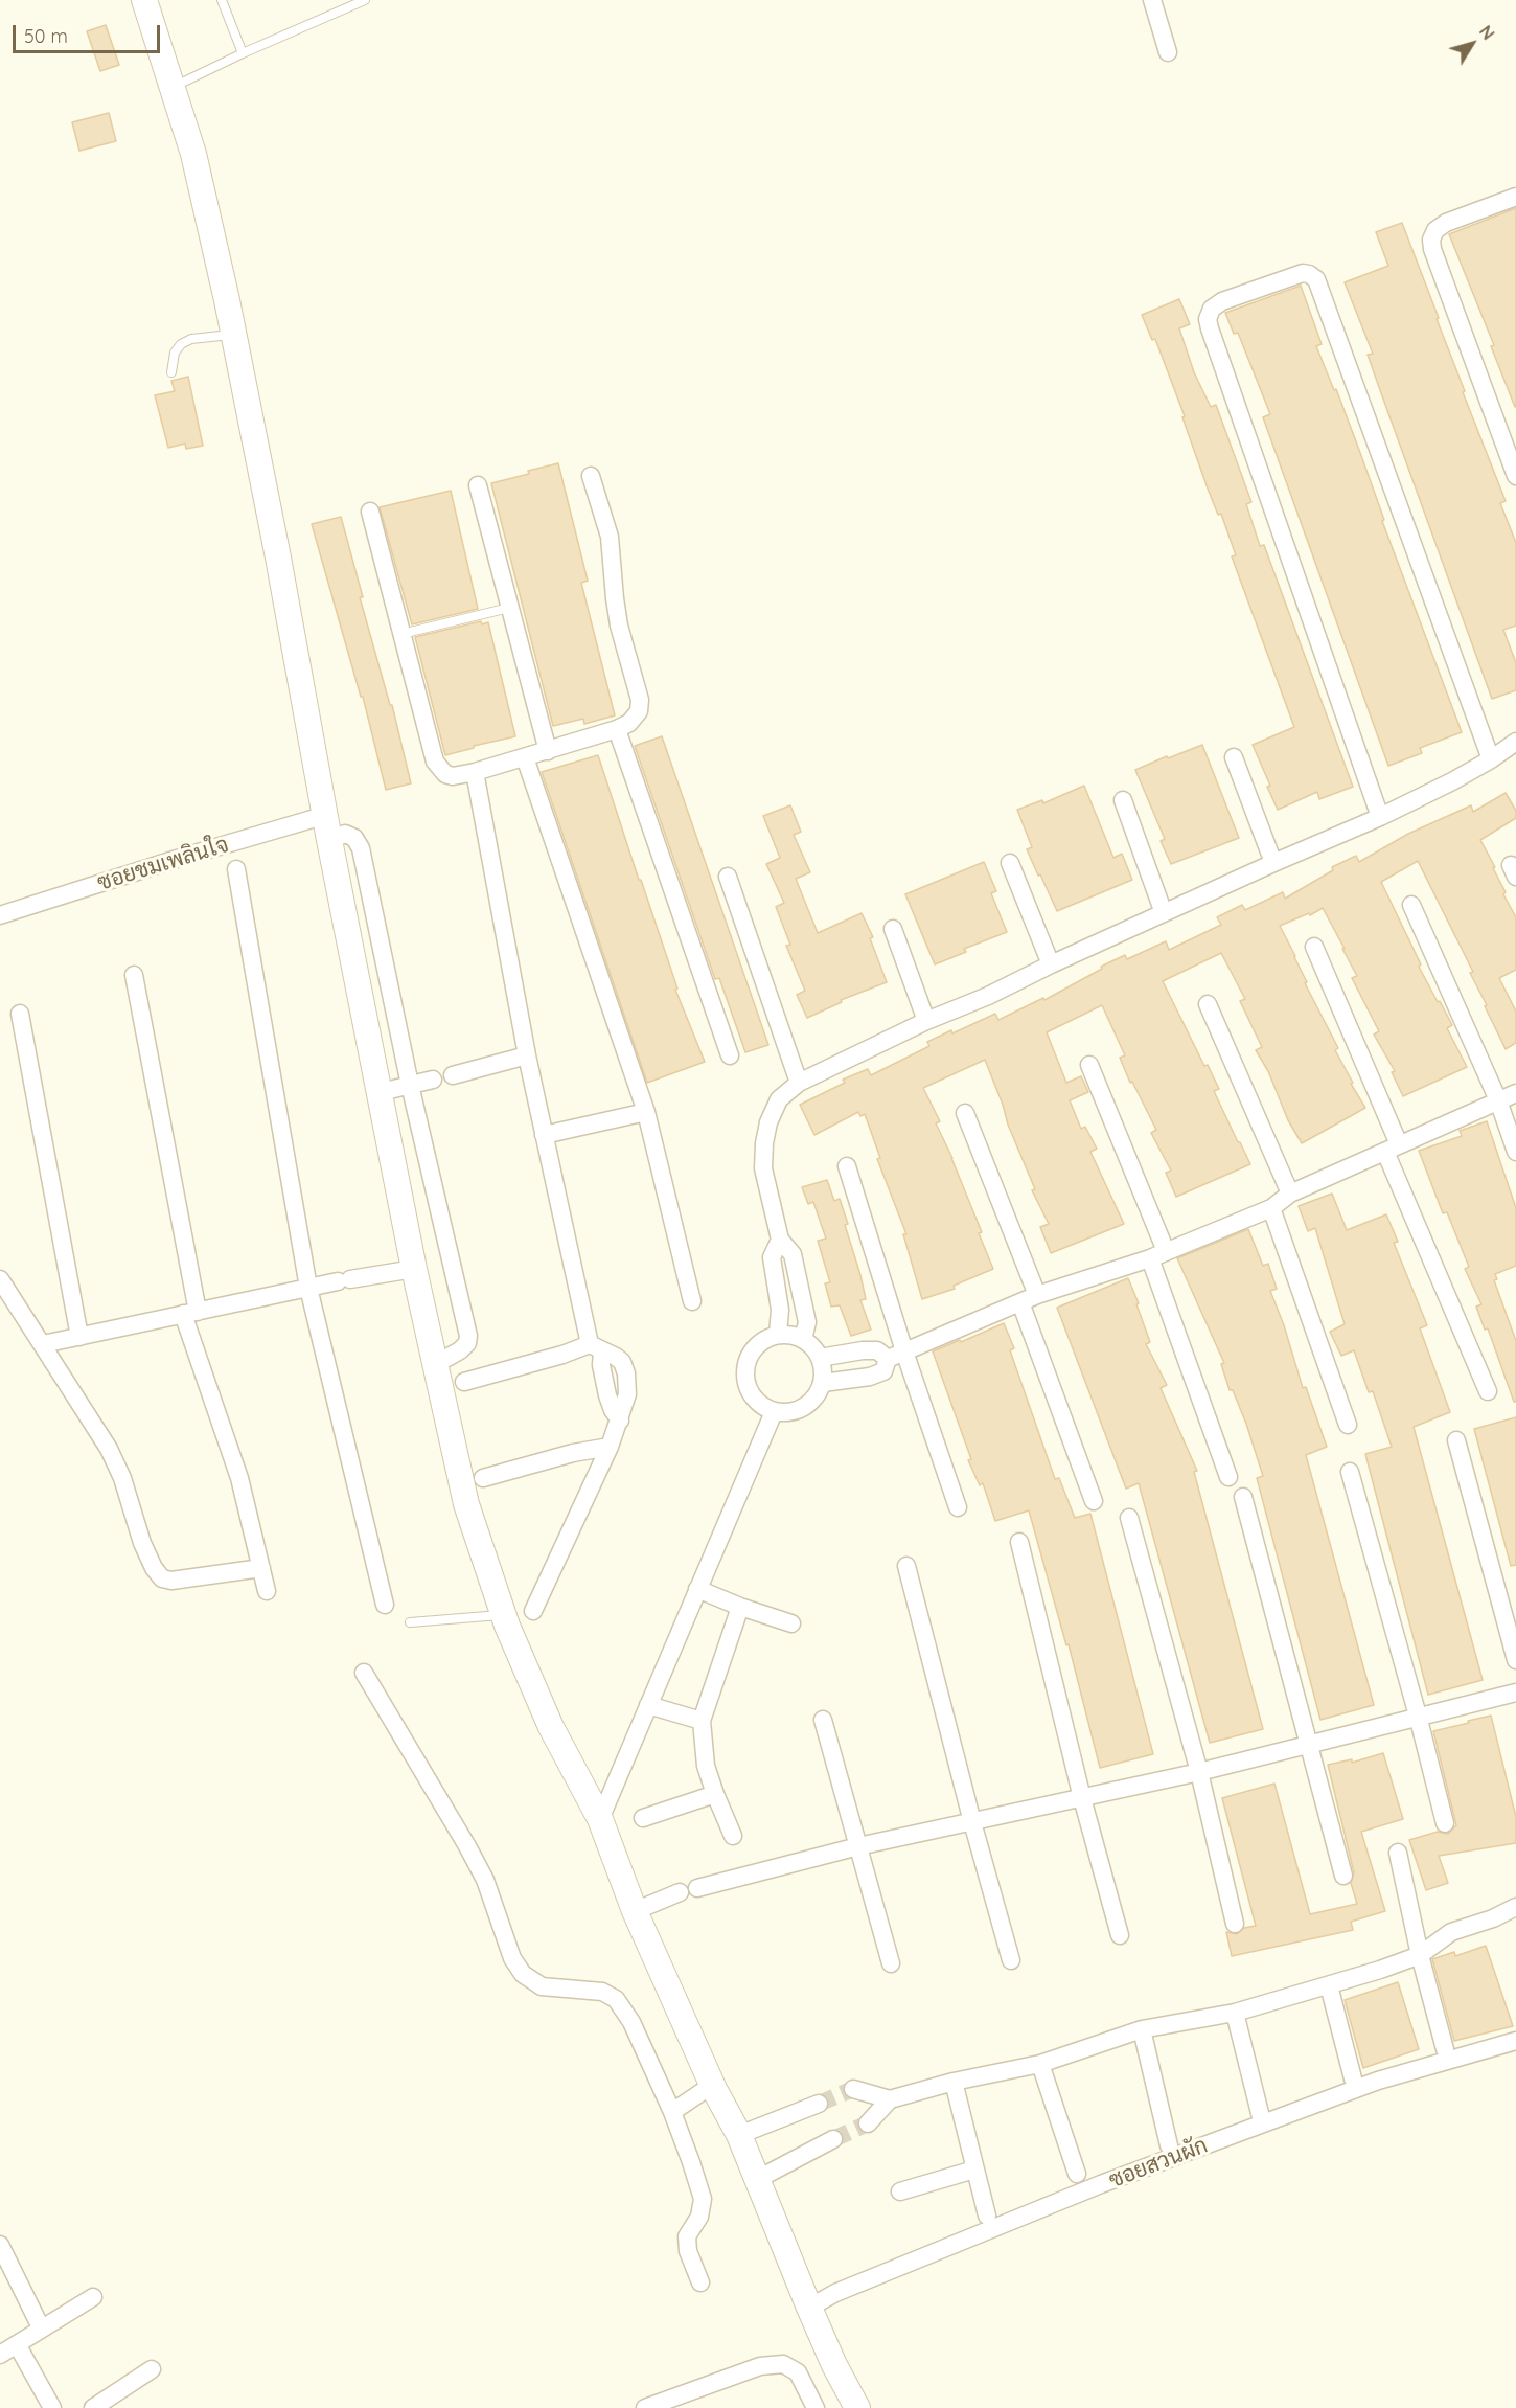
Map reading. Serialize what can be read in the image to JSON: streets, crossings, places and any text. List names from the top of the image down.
{
  "streets": {
    "street": ["ซอยชมเพลินใจ", "ซอยสวนผัก"]
  },
  "scale_bar": "50 m",
  "north": "top right"
}
